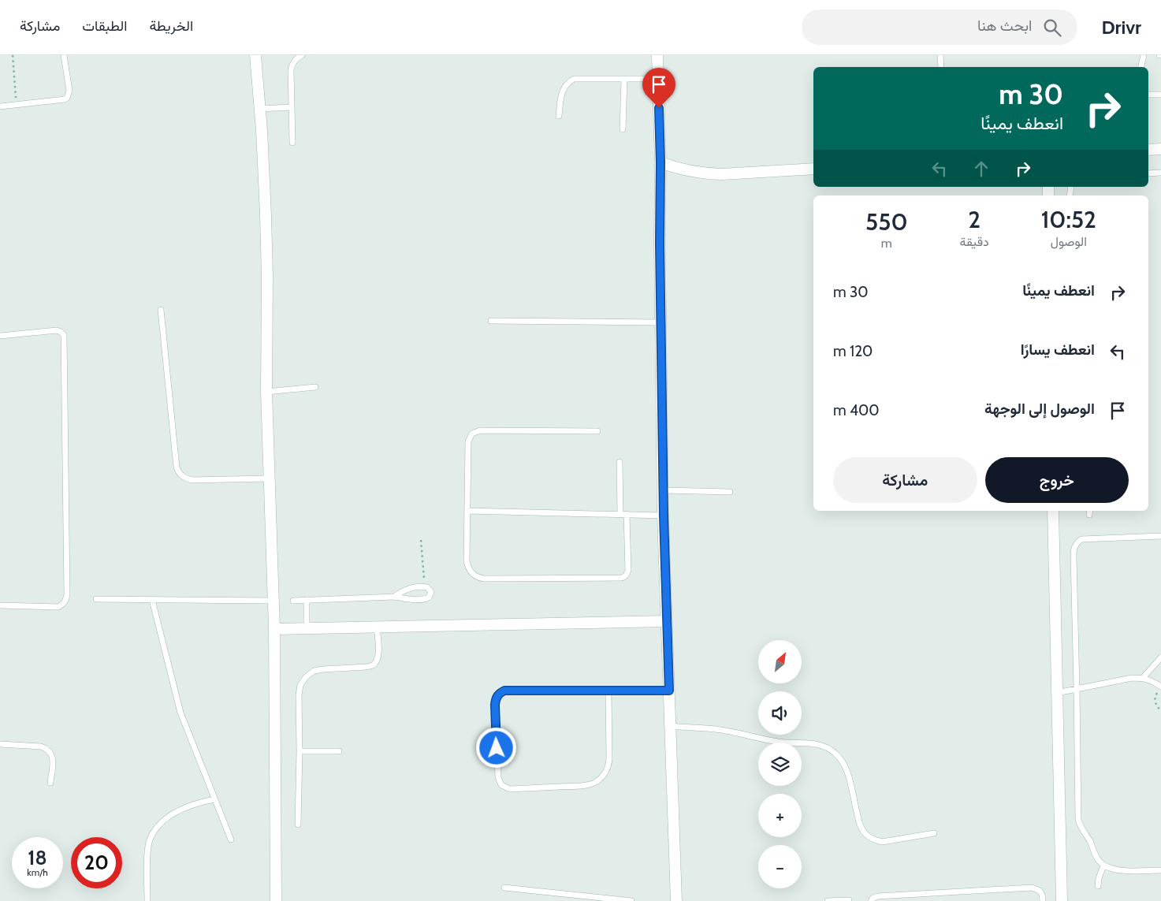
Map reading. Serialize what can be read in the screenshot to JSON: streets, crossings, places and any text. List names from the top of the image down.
{
  "north": "top right",
  "page": {
    "header": "Drivr",
    "search": "ابحث هنا",
    "nav": ["الخريطة", "الطبقات", "مشاركة"],
    "turn": ["30 m", "انعطف يمينًا"],
    "eta": [
      "10:52",
      "الوصول",
      "2",
      "دقيقة",
      "550",
      "m"
    ],
    "list": [
      {
        "name": "انعطف يمينًا",
        "value": "30 m"
      },
      {
        "name": "انعطف يسارًا",
        "value": "120 m"
      },
      {
        "name": "الوصول إلى الوجهة",
        "value": "400 m"
      }
    ],
    "buttons": ["خروج", "مشاركة"],
    "map_buttons": ["+", "−"],
    "speed": "18 km/h",
    "limit": "20"
  }
}
